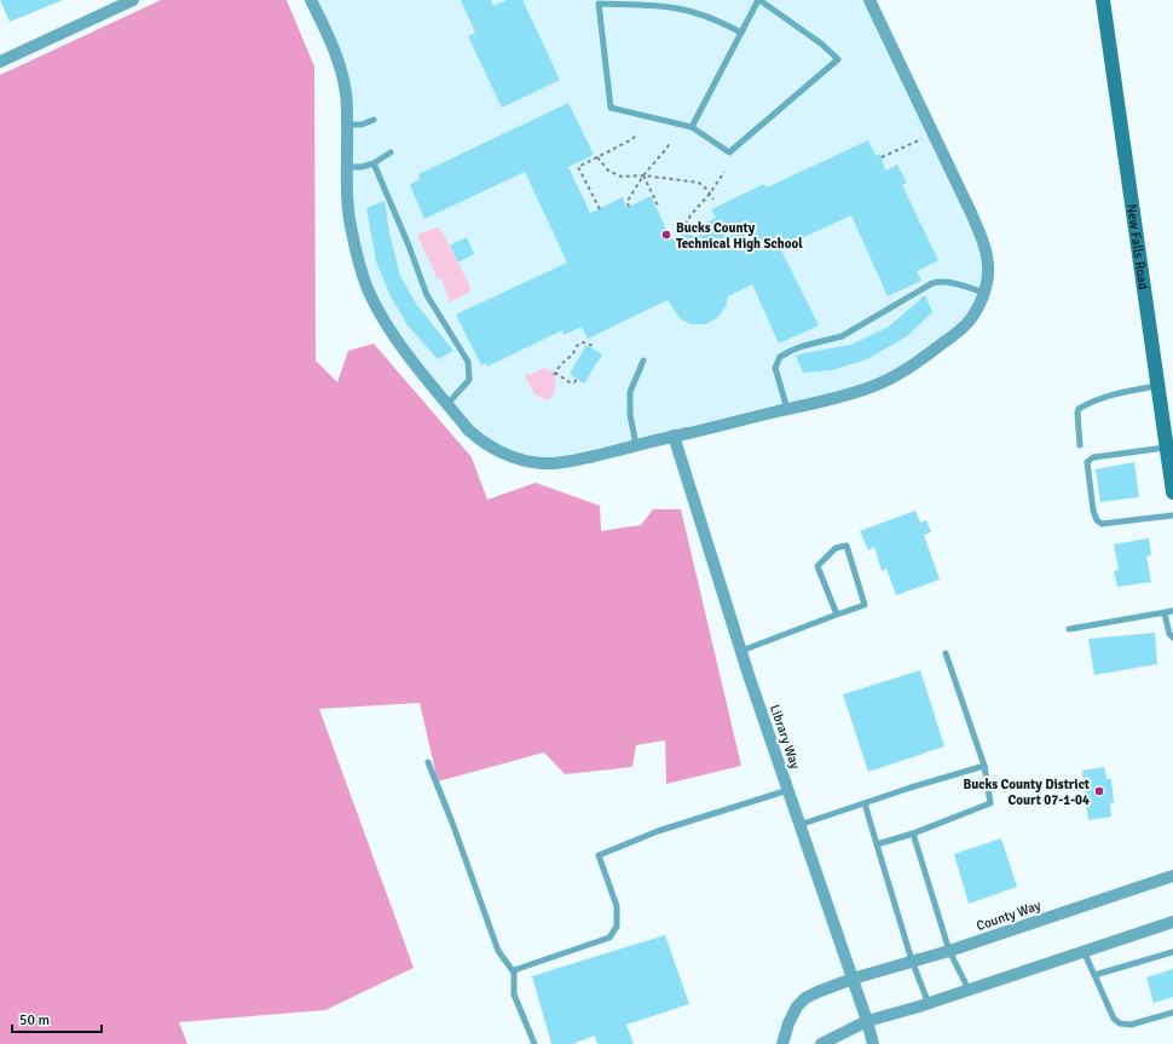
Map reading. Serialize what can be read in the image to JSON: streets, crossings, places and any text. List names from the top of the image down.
{
  "streets": {
    "main road": ["New Falls Road"],
    "street": ["Library Way", "County Way"]
  },
  "crossings": [
    ["Library Way", "County Way"]
  ],
  "places": ["Bucks County Technical High School", "Bucks County District Court 07-1-04"],
  "scale_bar": "50 m"
}
